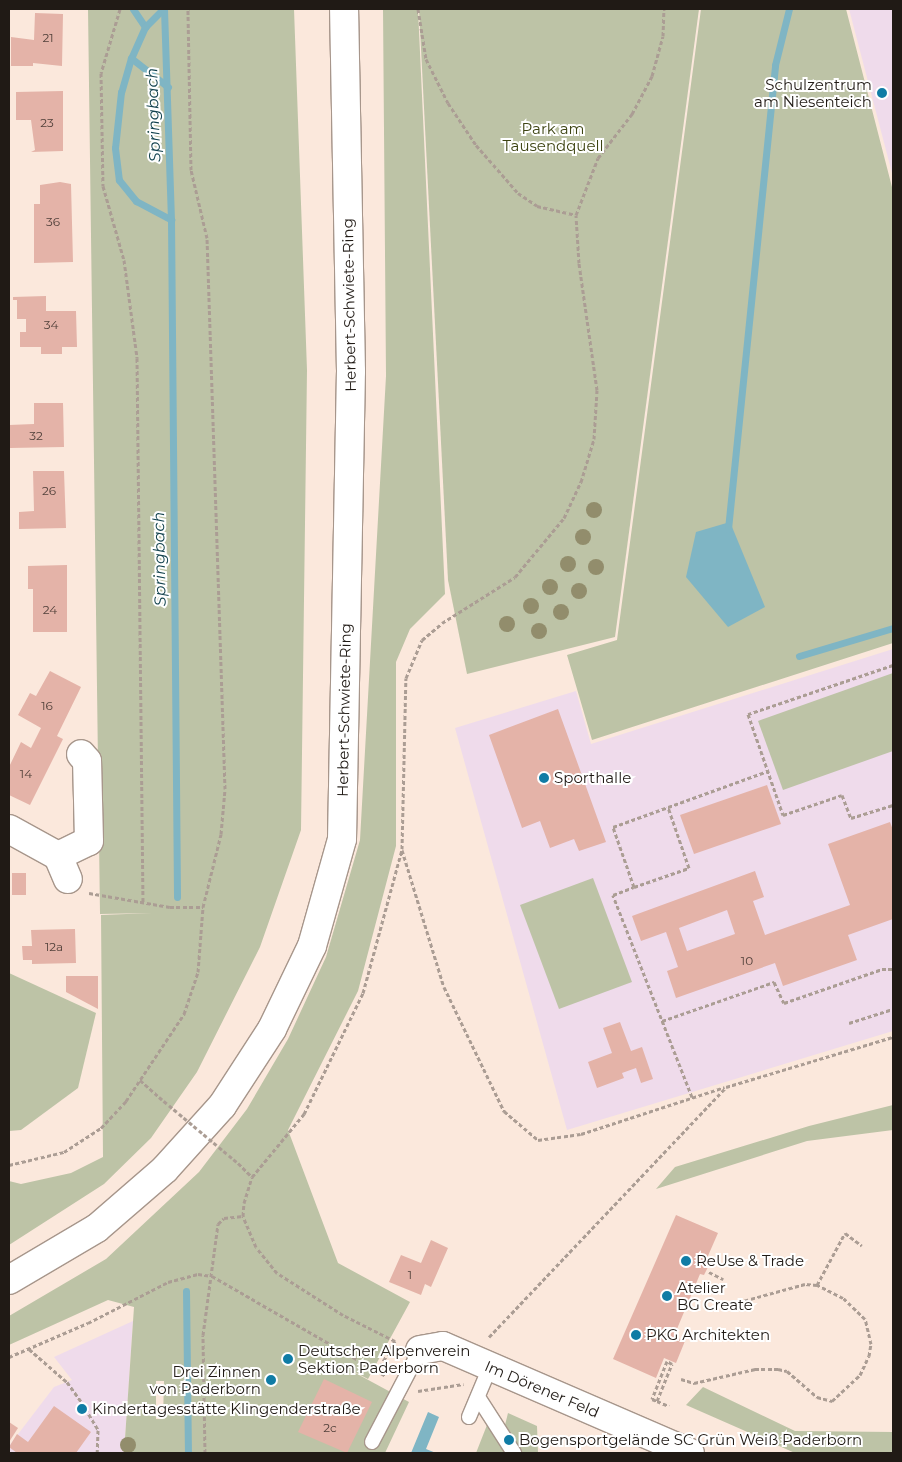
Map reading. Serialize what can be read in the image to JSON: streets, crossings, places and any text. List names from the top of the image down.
{
  "streets": {
    "main road": ["Herbert-Schwiete-Ring", "Im Dörener Feld"]
  },
  "water": ["Springbach"],
  "parks": ["Park am Tausendquell"],
  "places": [
    "Schulzentrum am Niesenteich",
    "Sporthalle",
    "ReUse & Trade",
    "Atelier BG Create",
    "PKG Architekten",
    "Deutscher Alpenverein Sektion Paderborn",
    "Drei Zinnen von Paderborn",
    "Kindertagesstätte Klingenderstraße",
    "Bogensportgelände SC Grün Weiß Paderborn"
  ],
  "house_numbers": [
    "21",
    "23",
    "36",
    "34",
    "32",
    "26",
    "24",
    "16",
    "14",
    "12a",
    "10",
    "1",
    "2c"
  ]
}
